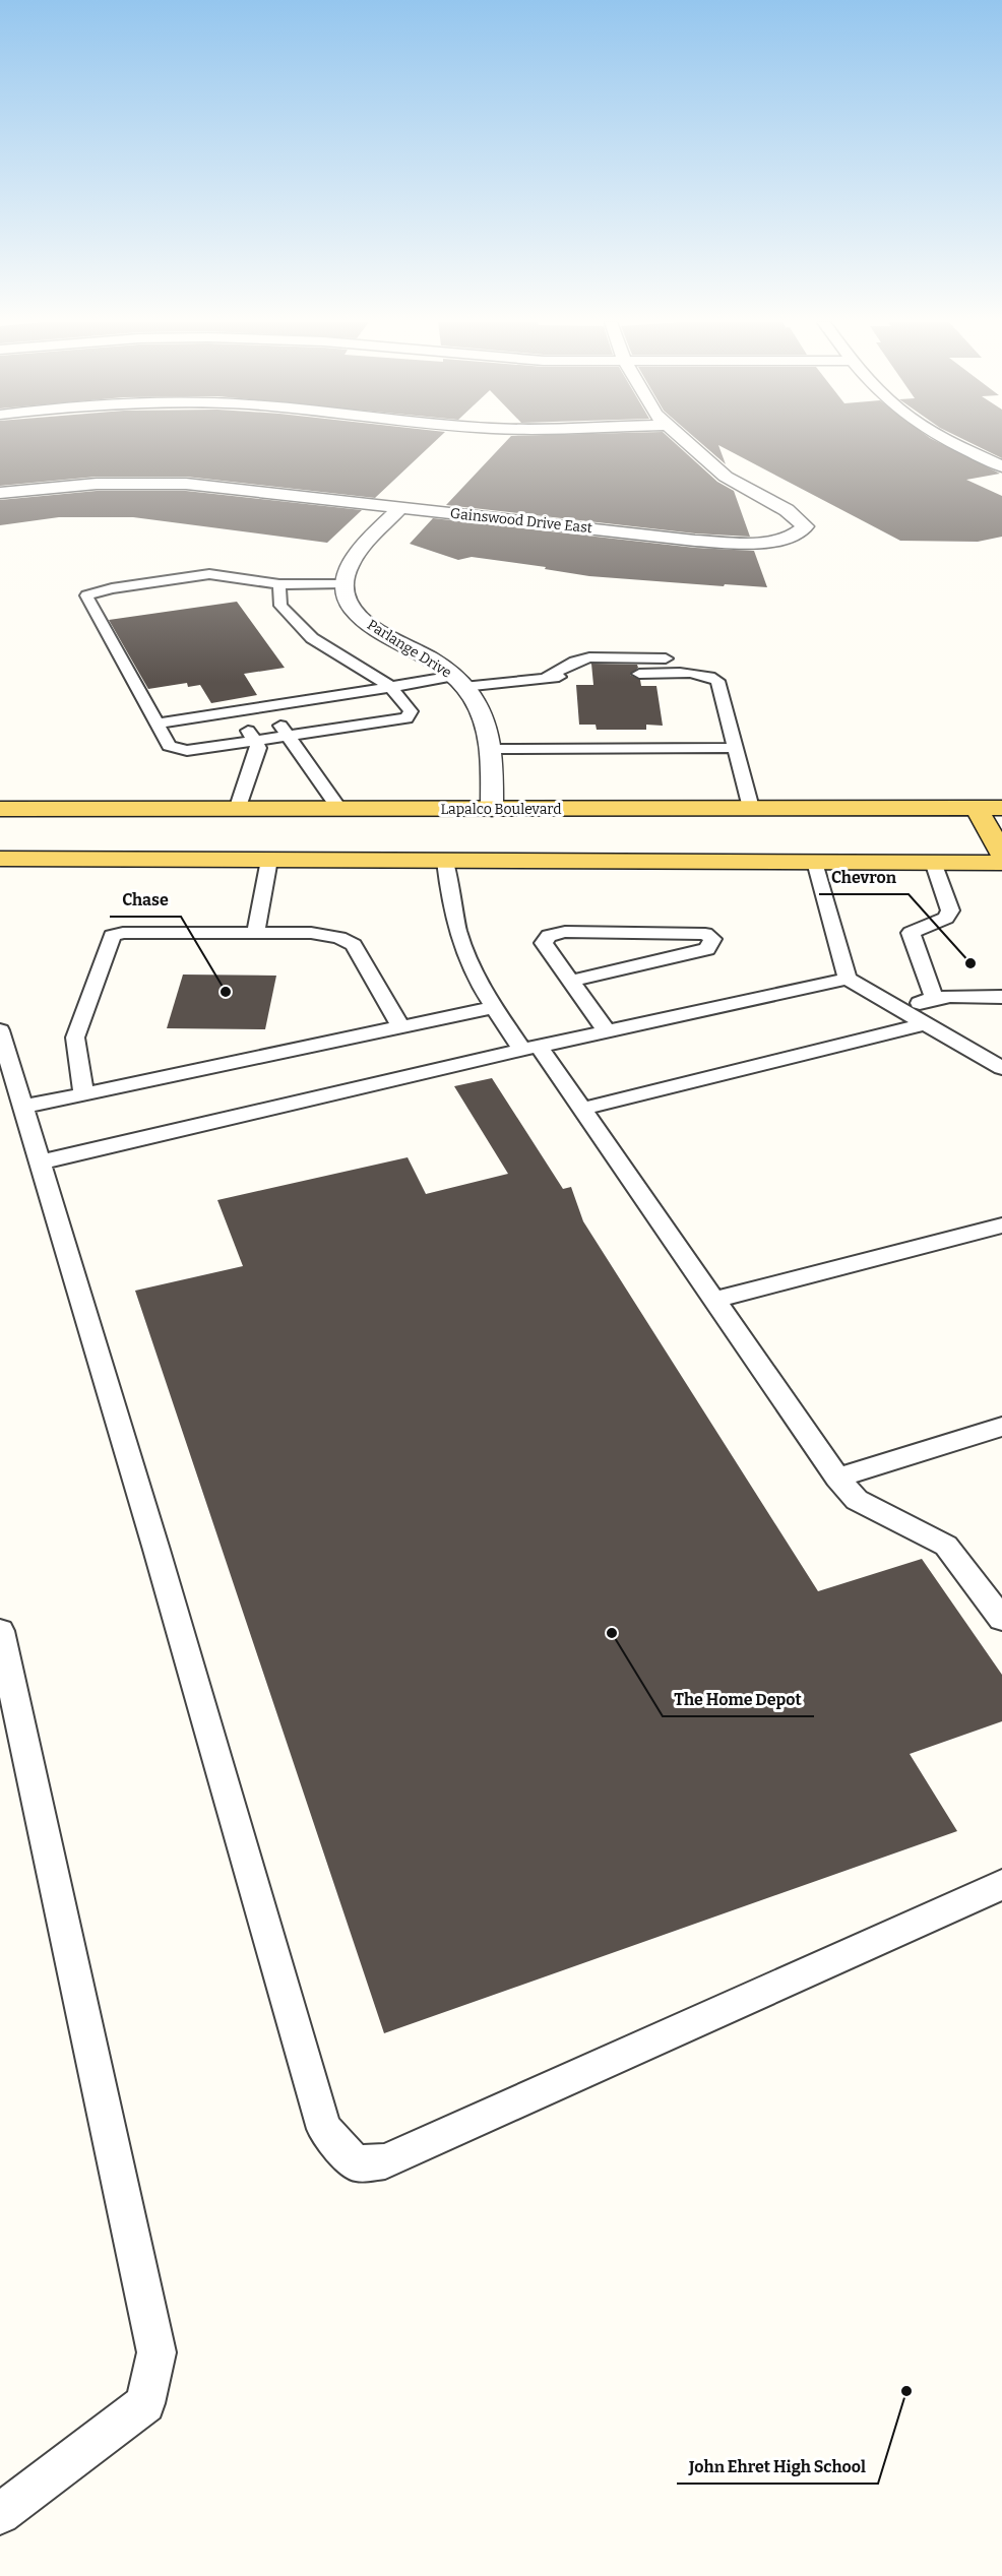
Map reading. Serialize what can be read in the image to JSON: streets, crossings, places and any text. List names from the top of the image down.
{
  "streets": {
    "main road": ["Lapalco Boulevard"],
    "street": ["Gainswood Drive East", "Parlange Drive"]
  },
  "crossings": [
    ["Parlange Drive", "Lapalco Boulevard"]
  ],
  "places": [
    "Chevron",
    "Chase",
    "The Home Depot",
    "John Ehret High School"
  ]
}
